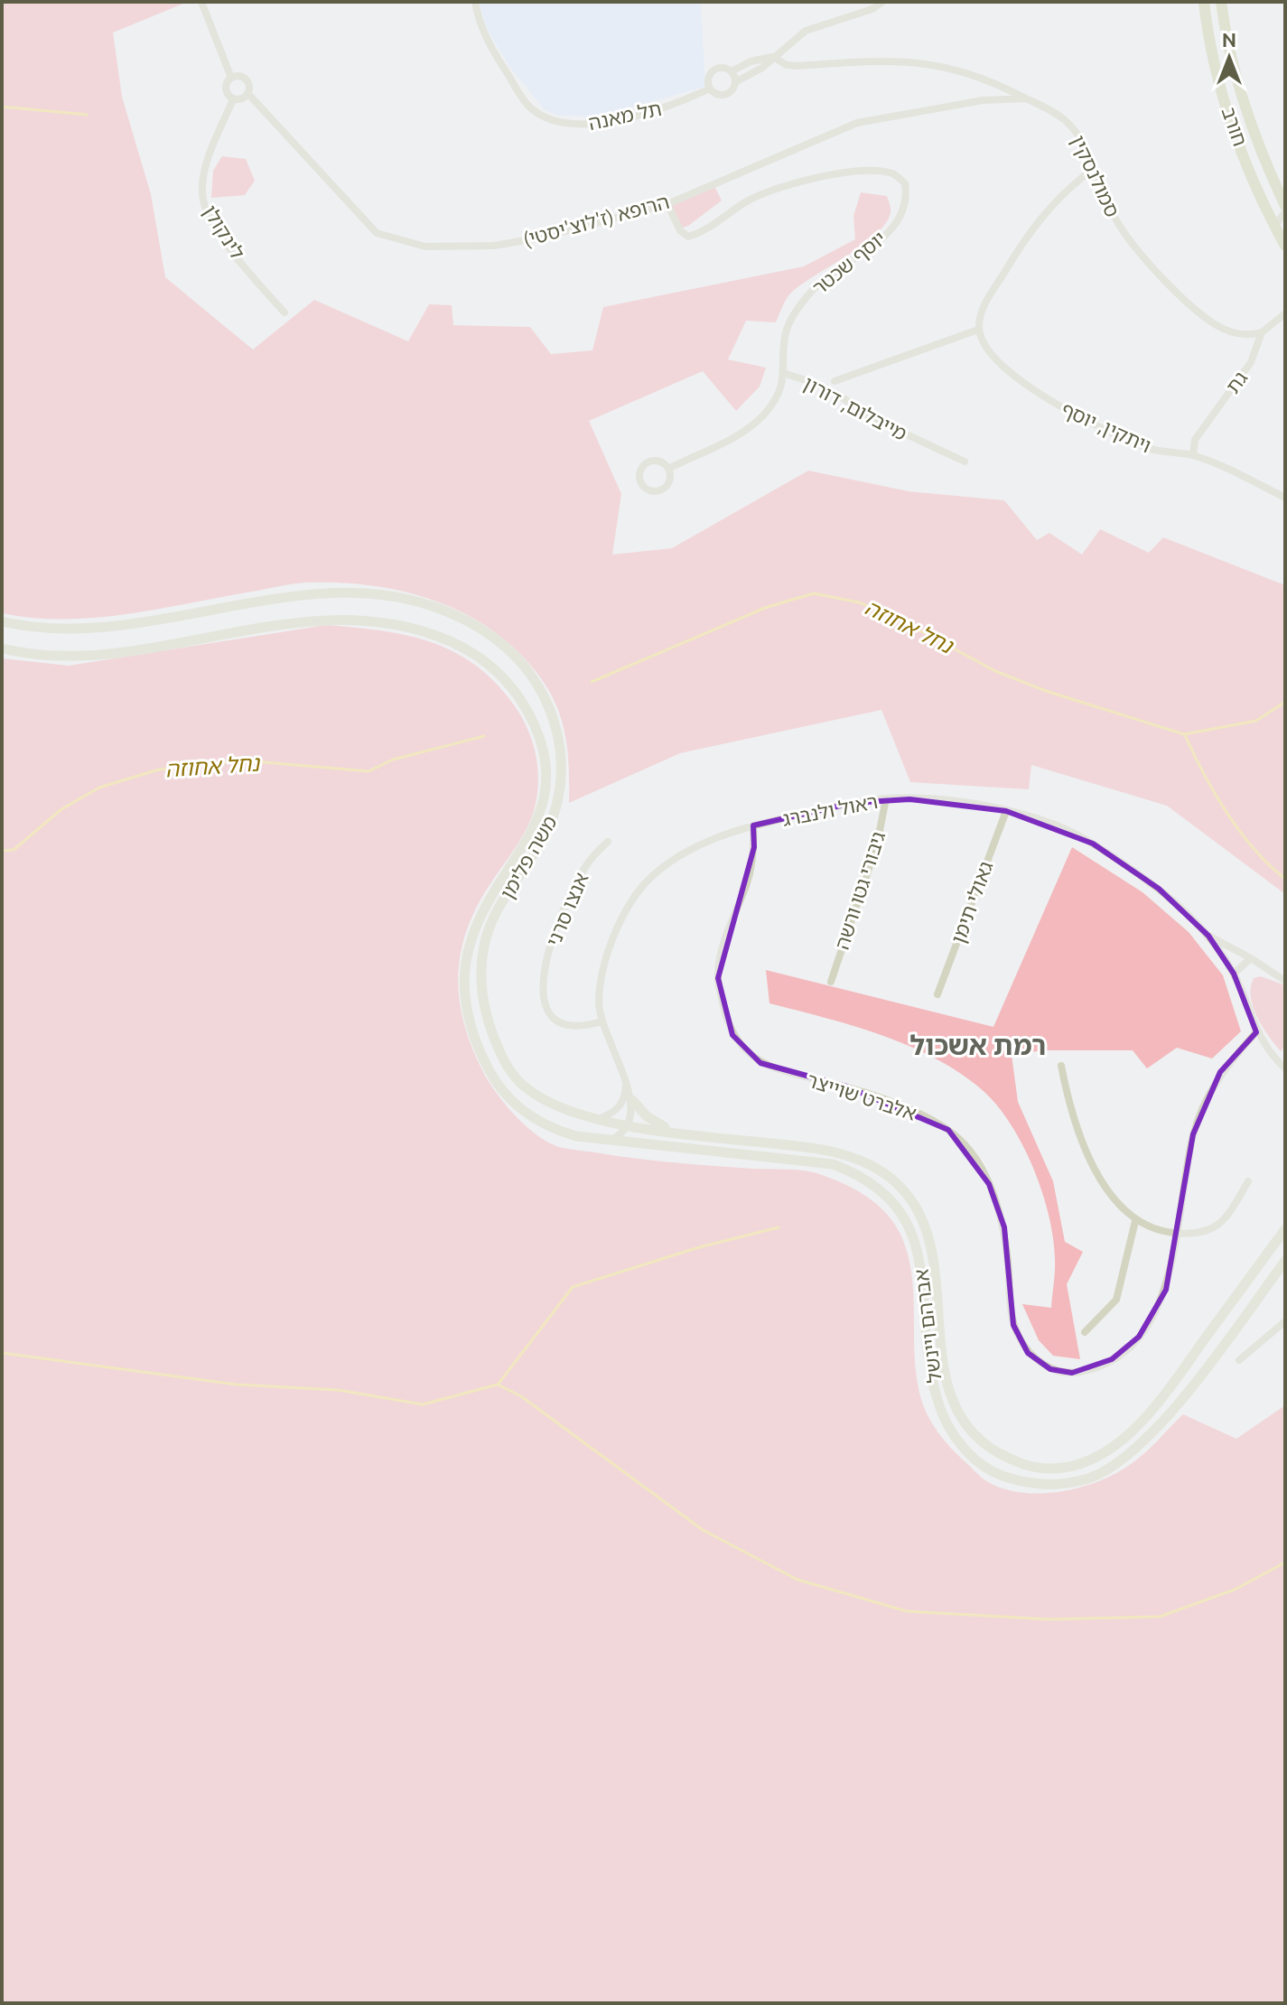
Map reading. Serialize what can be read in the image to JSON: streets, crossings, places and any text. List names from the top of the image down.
{
  "streets": {
    "main road": ["חורב", "משה פלימן", "אברהם ויינשל"],
    "street": [
      "תל מאנה",
      "סמולנסקין",
      "הרופא (ז'לוצ'יסטי)",
      "לינקולן",
      "יוסף שכטר",
      "גת",
      "מייבלום, דורון",
      "ויתקין, יוסף",
      "ראול ולנברג",
      "גיבורי גטו ורשה",
      "גאולי תימן",
      "אנצו סרני",
      "אלברט שוייצר"
    ]
  },
  "crossings": [
    ["סמולנסקין", "הרופא (ז'לוצ'יסטי)"],
    ["סמולנסקין", "גת"],
    ["הרופא (ז'לוצ'יסטי)", "לינקולן"],
    ["הרופא (ז'לוצ'יסטי)", "יוסף שכטר"],
    ["יוסף שכטר", "מייבלום, דורון"],
    ["גת", "ויתקין, יוסף"],
    ["ראול ולנברג", "גיבורי גטו ורשה"],
    ["ראול ולנברג", "גאולי תימן"],
    ["ראול ולנברג", "אנצו סרני"],
    ["ראול ולנברג", "אלברט שוייצר"],
    ["משה פלימן", "אברהם ויינשל"]
  ],
  "districts": ["רמת אשכול"],
  "water": ["נחל אחוזה"],
  "north": "top"
}
